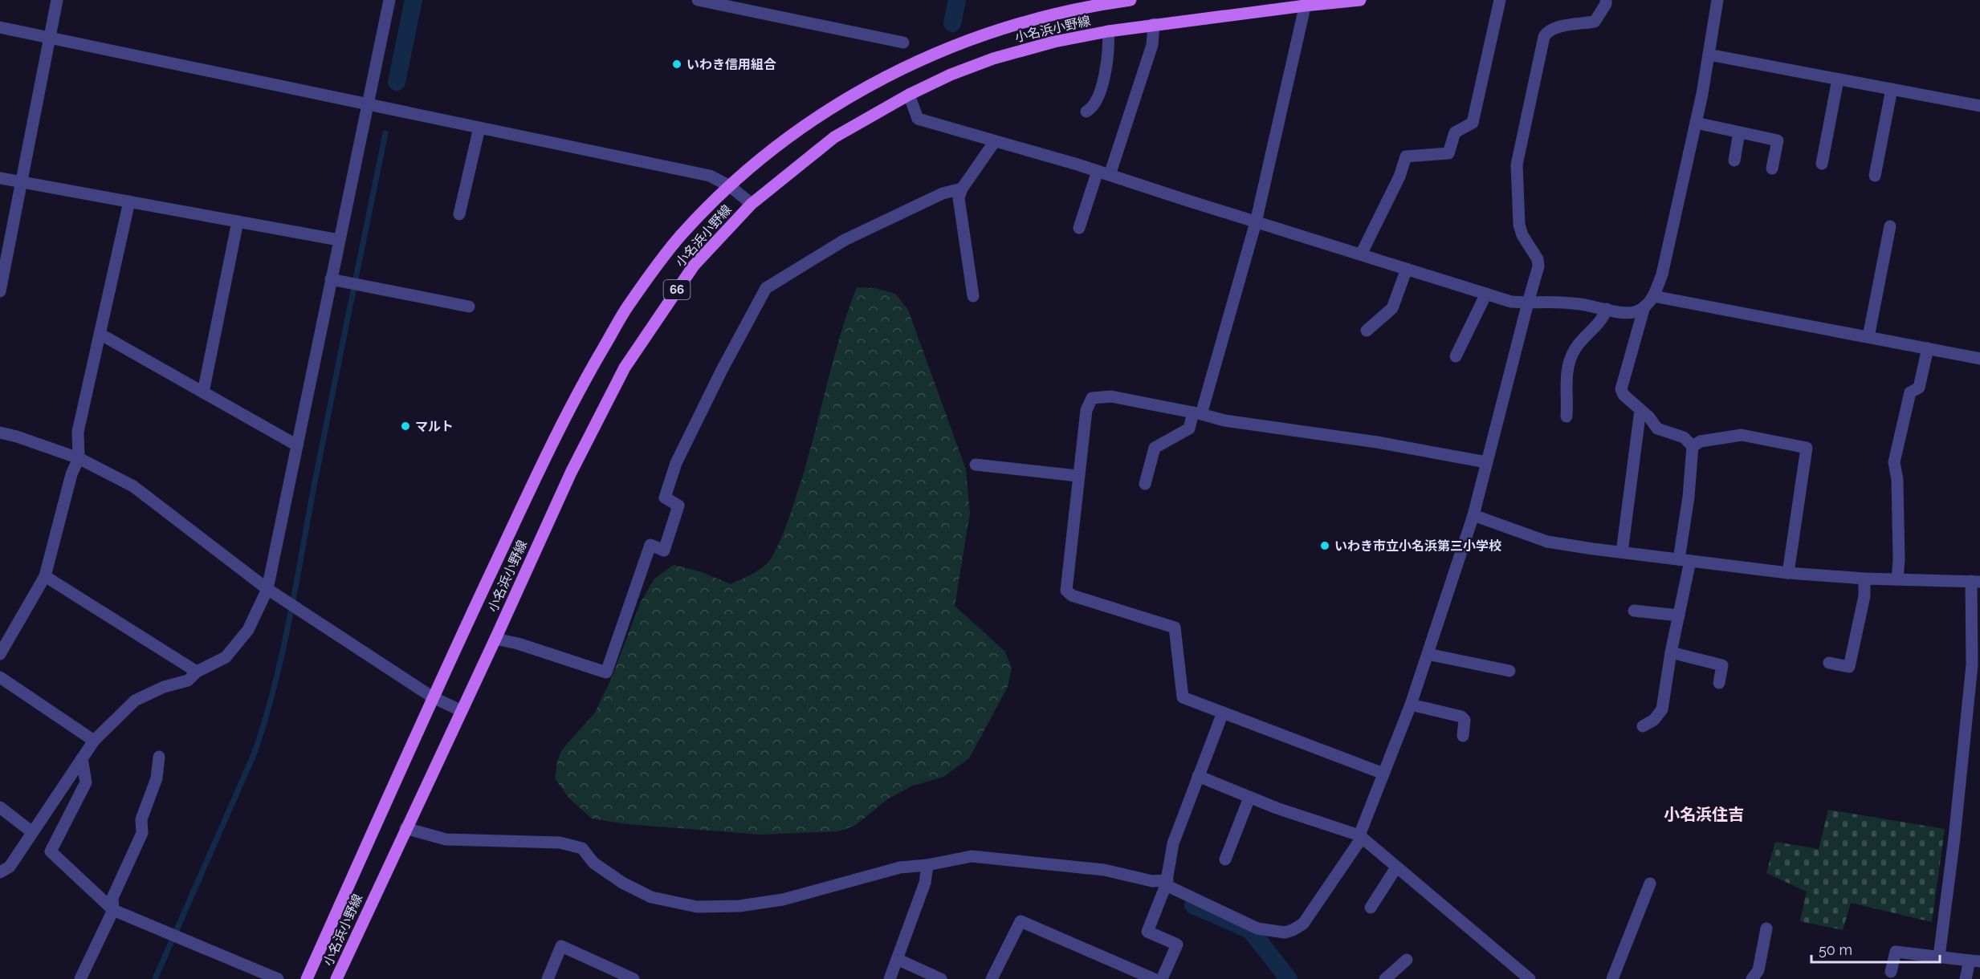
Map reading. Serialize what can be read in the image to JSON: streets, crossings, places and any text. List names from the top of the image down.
{
  "streets": {
    "main road": ["小名浜小野線", "66"]
  },
  "districts": ["小名浜住吉"],
  "places": ["いわき信用組合", "マルト", "いわき市立小名浜第三小学校"],
  "scale_bar": "50 m"
}
